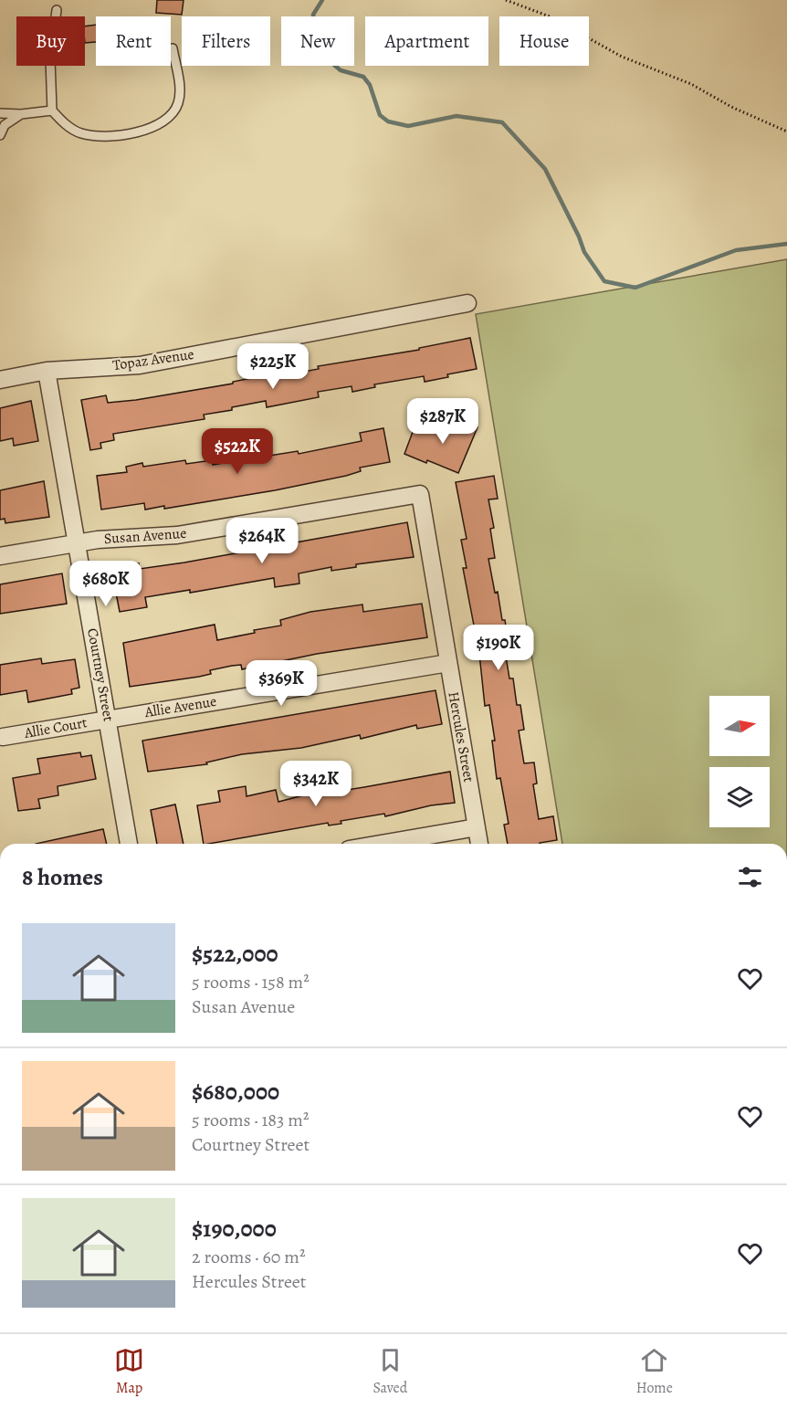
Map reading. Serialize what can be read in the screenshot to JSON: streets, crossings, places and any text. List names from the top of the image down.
{
  "streets": {
    "street": [
      "Topaz Avenue",
      "Susan Avenue",
      "Courtney Street",
      "Allie Avenue",
      "Allie Court",
      "Hercules Street"
    ]
  },
  "crossings": [
    ["Topaz Avenue", "Courtney Street"],
    ["Susan Avenue", "Courtney Street"],
    ["Susan Avenue", "Hercules Street"],
    ["Courtney Street", "Allie Avenue"],
    ["Courtney Street", "Allie Court"],
    ["Allie Avenue", "Allie Court"],
    ["Allie Avenue", "Hercules Street"]
  ],
  "north": "right",
  "page": {
    "chip": [
      "Buy",
      "Rent",
      "Filters",
      "New",
      "Apartment",
      "House"
    ],
    "price": [
      "$225K",
      "$287K",
      "$522K",
      "$264K",
      "$680K",
      "$190K",
      "$369K",
      "$342K"
    ],
    "heading": "8 homes",
    "list": [
      {
        "name": "$522,000",
        "note": "5 rooms · 158 m² · Susan Avenue"
      },
      {
        "name": "$680,000",
        "note": "5 rooms · 183 m² · Courtney Street"
      },
      {
        "name": "$190,000",
        "note": "2 rooms · 60 m² · Hercules Street"
      }
    ],
    "tabs": ["Map", "Saved", "Home"]
  }
}
